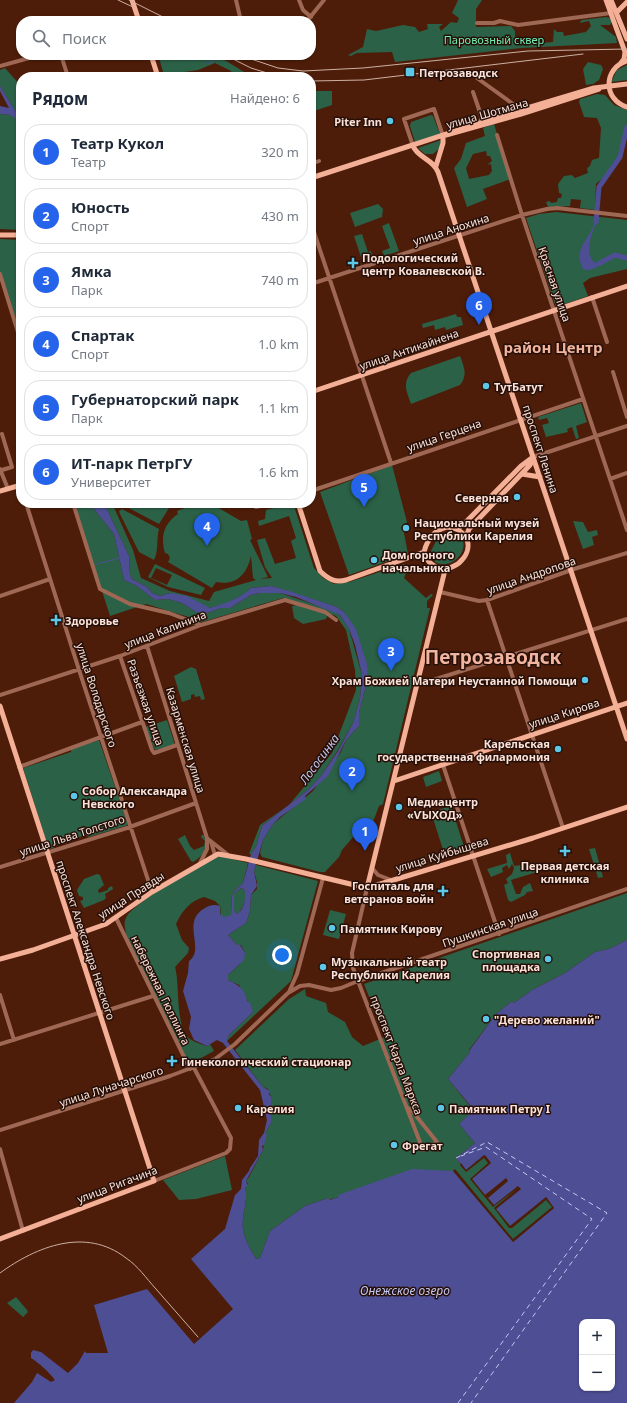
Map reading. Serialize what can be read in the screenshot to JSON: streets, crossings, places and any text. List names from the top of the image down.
{
  "streets": {
    "main road": [
      "улица Шотмана",
      "улица Антикайнена",
      "проспект Ленина",
      "улица Кирова",
      "улица Куйбышева",
      "улица Правды",
      "проспект Александра Невского",
      "проспект Карла Маркса",
      "улица Ригачина"
    ],
    "street": [
      "улица Анохина",
      "Красная улица",
      "улица Герцена",
      "улица Андропова",
      "улица Калинина",
      "улица Володарского",
      "Разъезжая улица",
      "Казарменская улица",
      "улица Льва Толстого",
      "Пушкинская улица",
      "набережная Гюллинга",
      "улица Луначарского"
    ]
  },
  "crossings": [
    ["улица Анохина", "Красная улица"],
    ["улица Анохина", "проспект Ленина"],
    ["Красная улица", "улица Антикайнена"],
    ["Красная улица", "улица Герцена"],
    ["улица Антикайнена", "проспект Ленина"],
    ["улица Герцена", "проспект Ленина"],
    ["проспект Ленина", "улица Андропова"],
    ["проспект Ленина", "улица Кирова"],
    ["улица Андропова", "проспект Карла Маркса"],
    ["улица Калинина", "улица Володарского"],
    ["улица Калинина", "Разъезжая улица"],
    ["улица Калинина", "Казарменская улица"],
    ["улица Володарского", "улица Льва Толстого"],
    ["улица Володарского", "улица Правды"],
    ["Разъезжая улица", "Казарменская улица"],
    ["улица Кирова", "проспект Карла Маркса"],
    ["Казарменская улица", "улица Льва Толстого"],
    ["Казарменская улица", "улица Правды"],
    ["улица Льва Толстого", "проспект Александра Невского"],
    ["улица Куйбышева", "проспект Карла Маркса"],
    ["улица Правды", "проспект Александра Невского"],
    ["улица Правды", "набережная Гюллинга"],
    ["Пушкинская улица", "проспект Карла Маркса"],
    ["Пушкинская улица", "улица Луначарского"],
    ["проспект Александра Невского", "улица Луначарского"],
    ["проспект Александра Невского", "улица Ригачина"],
    ["набережная Гюллинга", "улица Луначарского"],
    ["улица Луначарского", "улица Ригачина"]
  ],
  "districts": ["район Центр", "Петрозаводск"],
  "water": ["Лососинка", "Онежское озеро"],
  "parks": ["Паровозный сквер"],
  "places": {
    "transit": ["Петрозаводск"],
    "other": [
      "Piter Inn",
      "ТутБатут",
      "Северная",
      "Национальный музей Республики Карелия",
      "Дом горного начальника",
      "Храм Божией Матери Неустанной Помощи",
      "Карельская государственная филармония",
      "Собор Александра Невского",
      "Медиацентр «ѴЫХОД»",
      "Памятник Кирову",
      "Спортивная площадка",
      "Музыкальный театр Республики Карелия",
      "\"Дерево желаний\"",
      "Карелия",
      "Памятник Петру I",
      "Фрегат"
    ],
    "health": [
      "Подологический центр Ковалевской В.",
      "Здоровье",
      "Первая детская клиника",
      "Госпиталь для ветеранов войн",
      "Гинекологический стационар"
    ]
  },
  "page": {
    "search": "Поиск",
    "heading": ["Рядом", "Найдено: 6"],
    "list": [
      {
        "mark": "1",
        "name": "Театр Кукол",
        "note": "Театр",
        "value": "320 m"
      },
      {
        "mark": "2",
        "name": "Юность",
        "note": "Спорт",
        "value": "430 m"
      },
      {
        "mark": "3",
        "name": "Ямка",
        "note": "Парк",
        "value": "740 m"
      },
      {
        "mark": "4",
        "name": "Спартак",
        "note": "Спорт",
        "value": "1.0 km"
      },
      {
        "mark": "5",
        "name": "Губернаторский парк",
        "note": "Парк",
        "value": "1.1 km"
      },
      {
        "mark": "6",
        "name": "ИТ-парк ПетрГУ",
        "note": "Университет",
        "value": "1.6 km"
      }
    ],
    "pins": [
      "6",
      "5",
      "4",
      "3",
      "2",
      "1"
    ],
    "map_buttons": ["+", "−"]
  }
}
